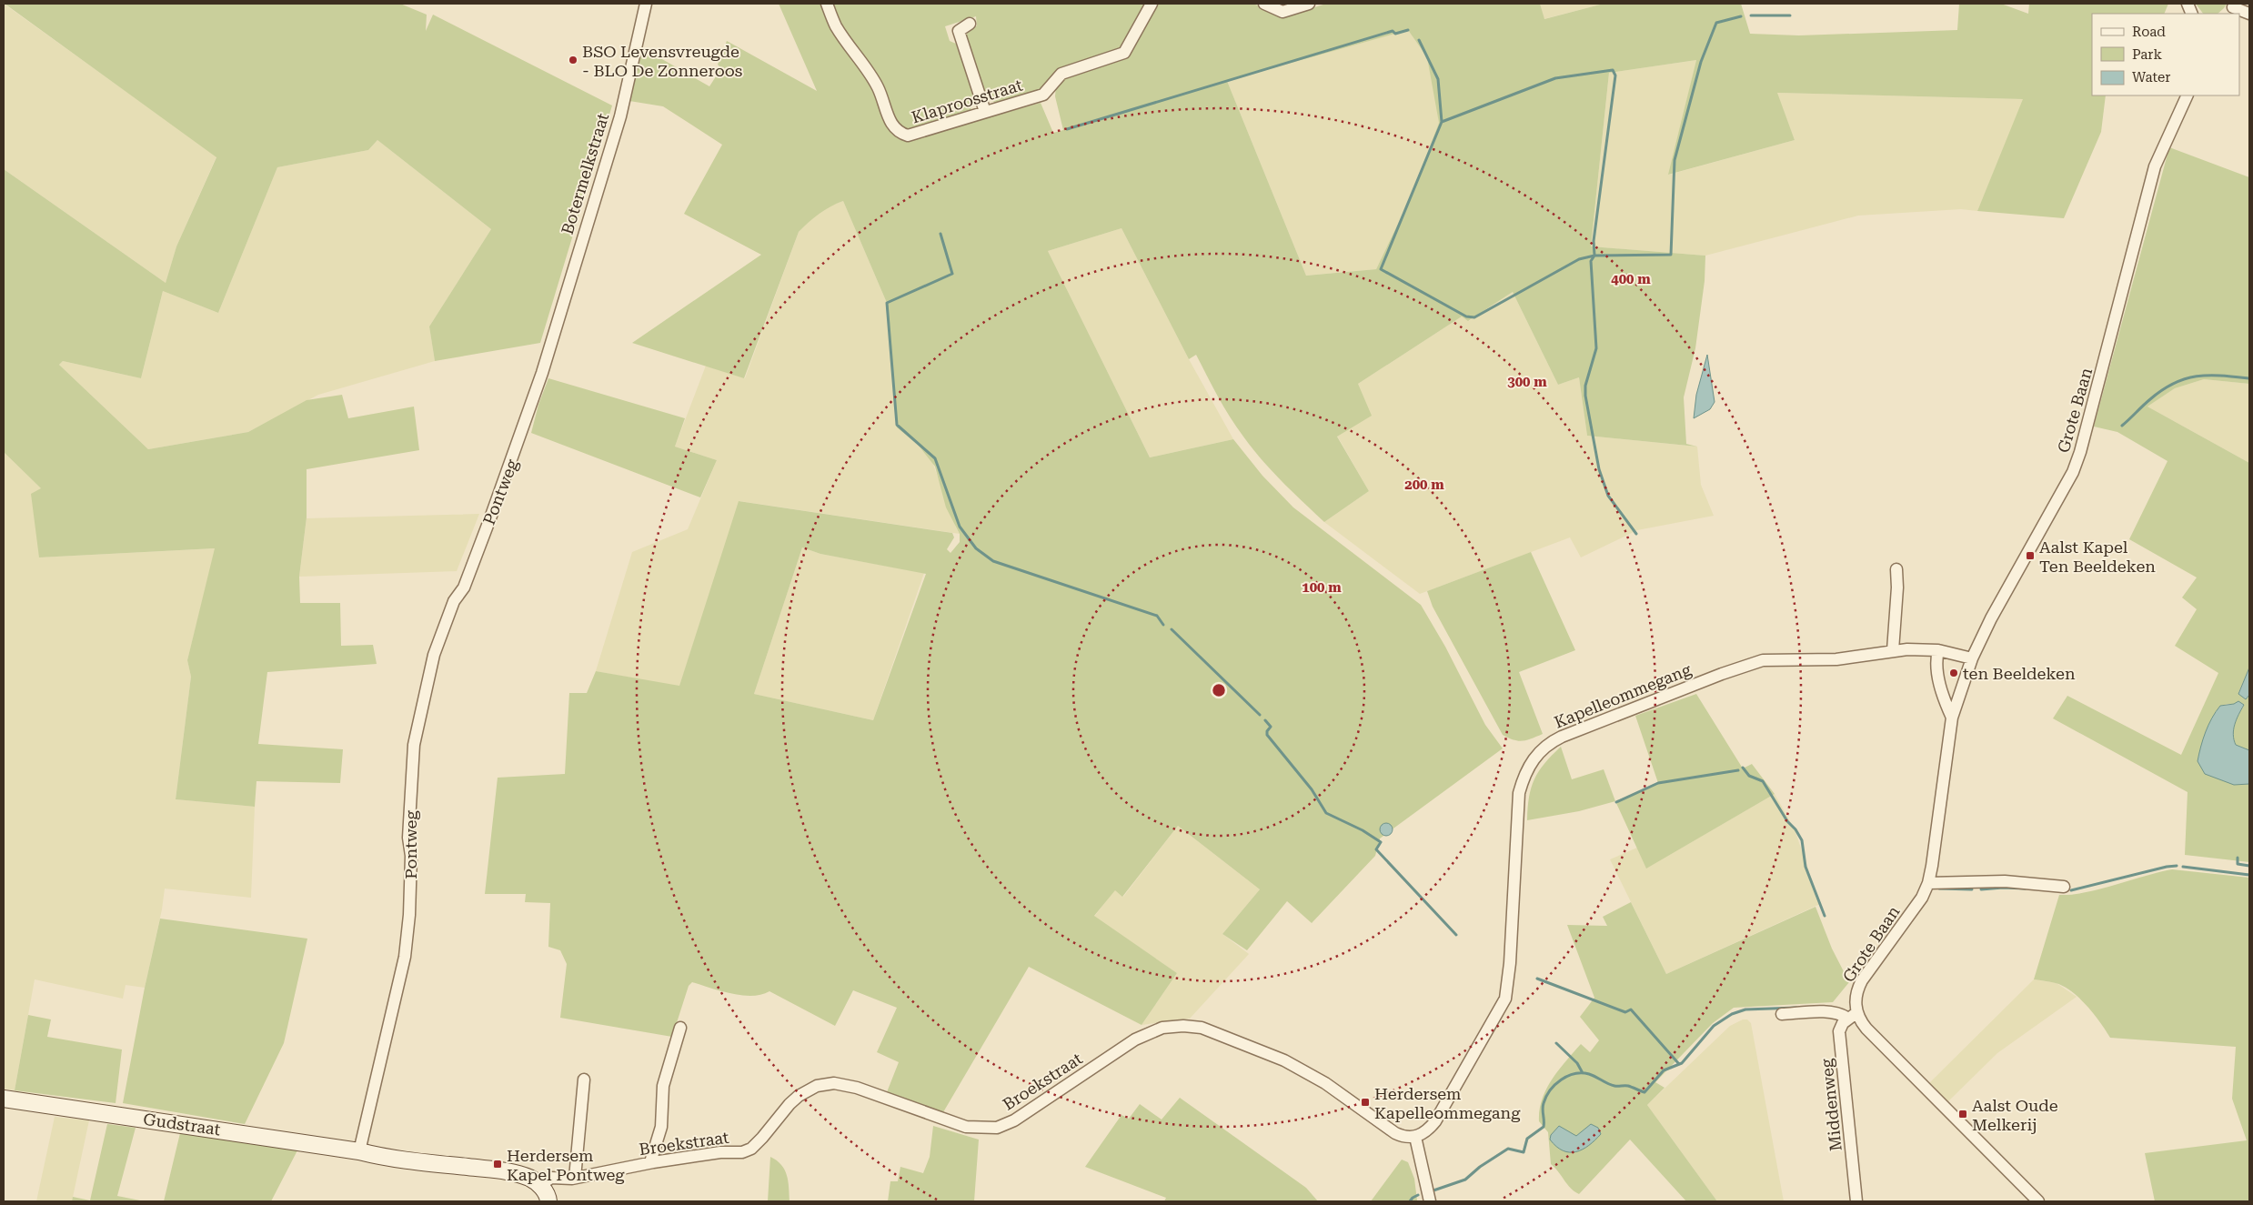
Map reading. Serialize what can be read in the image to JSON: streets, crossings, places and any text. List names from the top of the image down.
{
  "streets": {
    "street": [
      "Klaproosstraat",
      "Botermelkstraat",
      "Grote Baan",
      "Pontweg",
      "Kapelleommegang",
      "Broekstraat",
      "Middenweg",
      "Gudstraat"
    ]
  },
  "crossings": [
    ["Botermelkstraat", "Pontweg"],
    ["Grote Baan", "Kapelleommegang"],
    ["Grote Baan", "Middenweg"],
    ["Pontweg", "Gudstraat"],
    ["Kapelleommegang", "Broekstraat"]
  ],
  "places": {
    "other": ["BSO Levensvreugde - BLO De Zonneroos", "ten Beeldeken"],
    "transit": [
      "Aalst Kapel Ten Beeldeken",
      "Herdersem Kapelleommegang",
      "Aalst Oude Melkerij",
      "Herdersem Kapel Pontweg"
    ]
  },
  "legend": ["Road", "Park", "Water"],
  "rings": [
    "400 m",
    "300 m",
    "200 m",
    "100 m"
  ]
}
